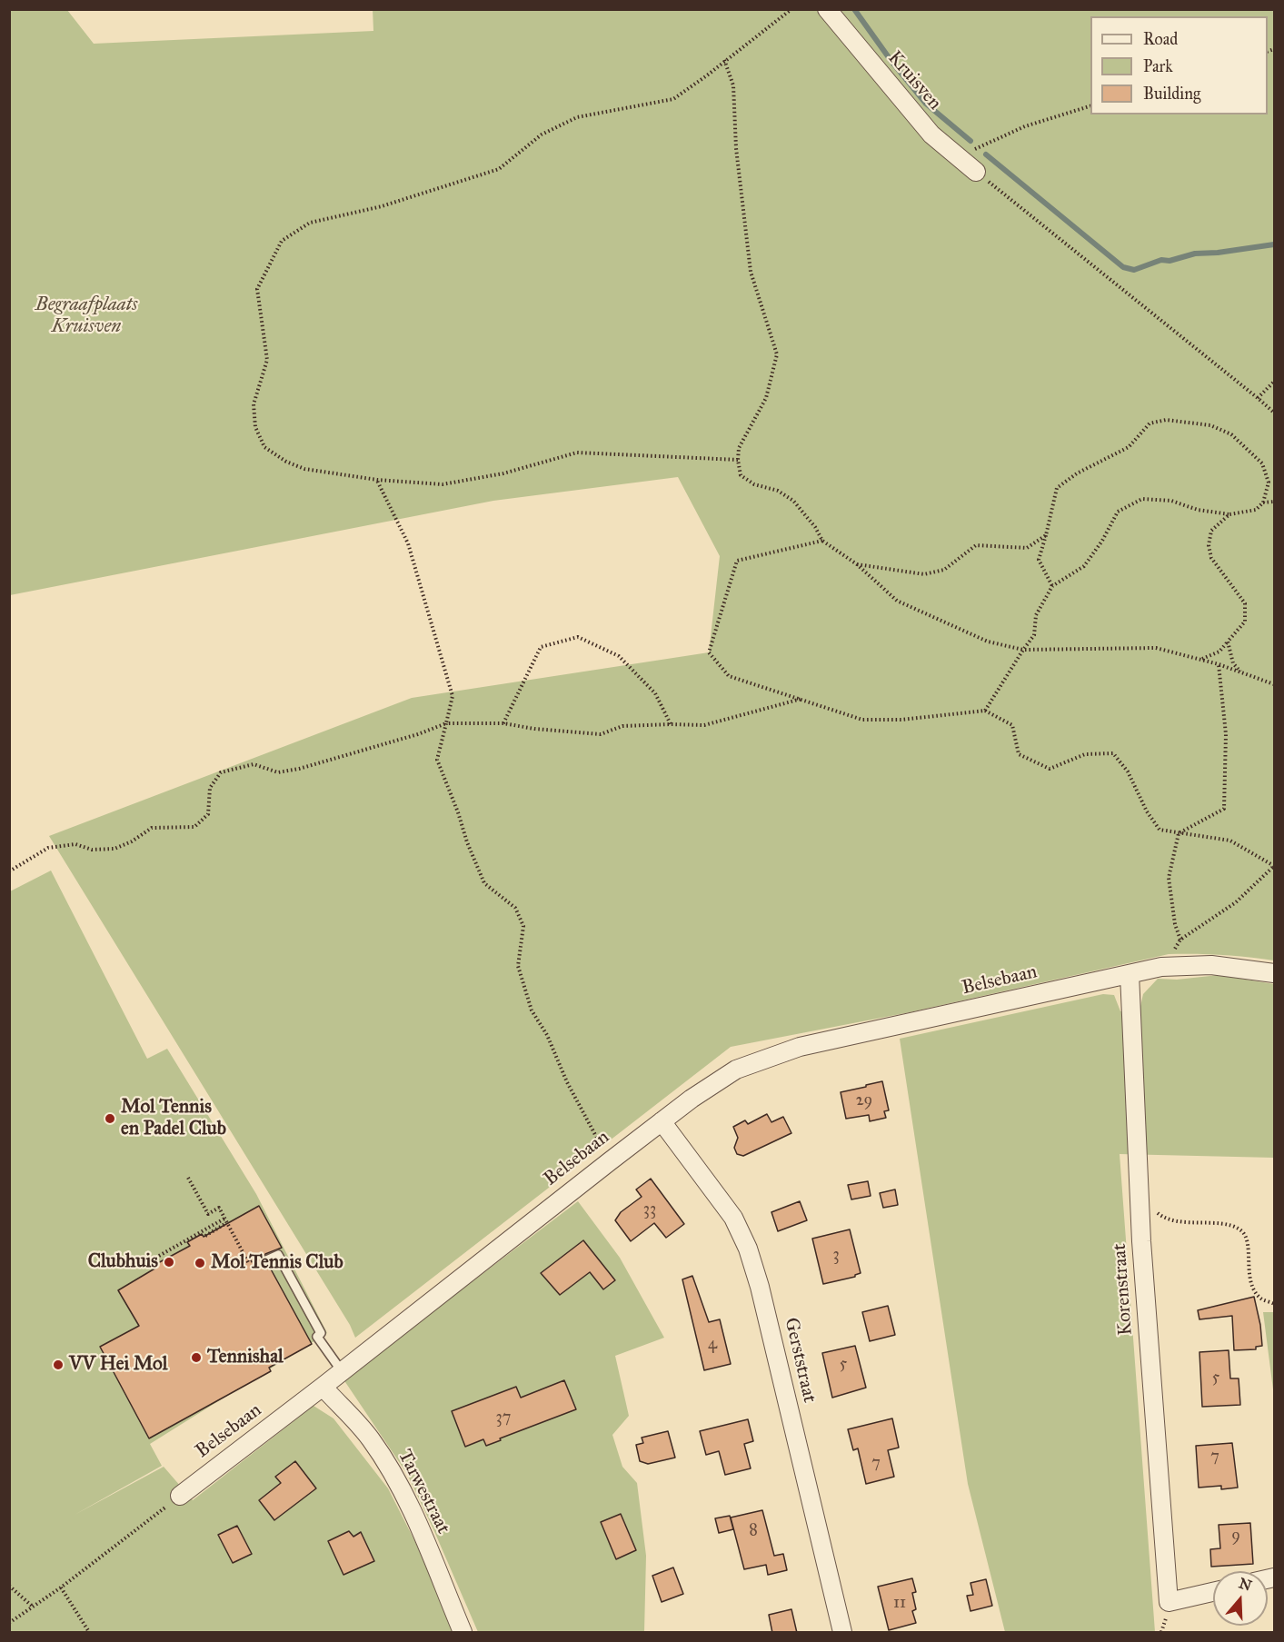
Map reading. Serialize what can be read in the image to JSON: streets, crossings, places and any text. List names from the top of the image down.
{
  "streets": {
    "street": [
      "Kruisven",
      "Belsebaan",
      "Korenstraat",
      "Gerststraat",
      "Tarwestraat"
    ]
  },
  "crossings": [
    ["Belsebaan", "Korenstraat"],
    ["Belsebaan", "Gerststraat"],
    ["Belsebaan", "Tarwestraat"]
  ],
  "parks": ["Begraafplaats Kruisven"],
  "places": [
    "Mol Tennis en Padel Club",
    "Clubhuis",
    "Mol Tennis Club",
    "Tennishal",
    "VV Hei Mol"
  ],
  "house_numbers": [
    "29",
    "33",
    "3",
    "4",
    "5",
    "5",
    "37",
    "7",
    "7",
    "8",
    "9",
    "11"
  ],
  "legend": ["Road", "Park", "Building"],
  "north": "top"
}
